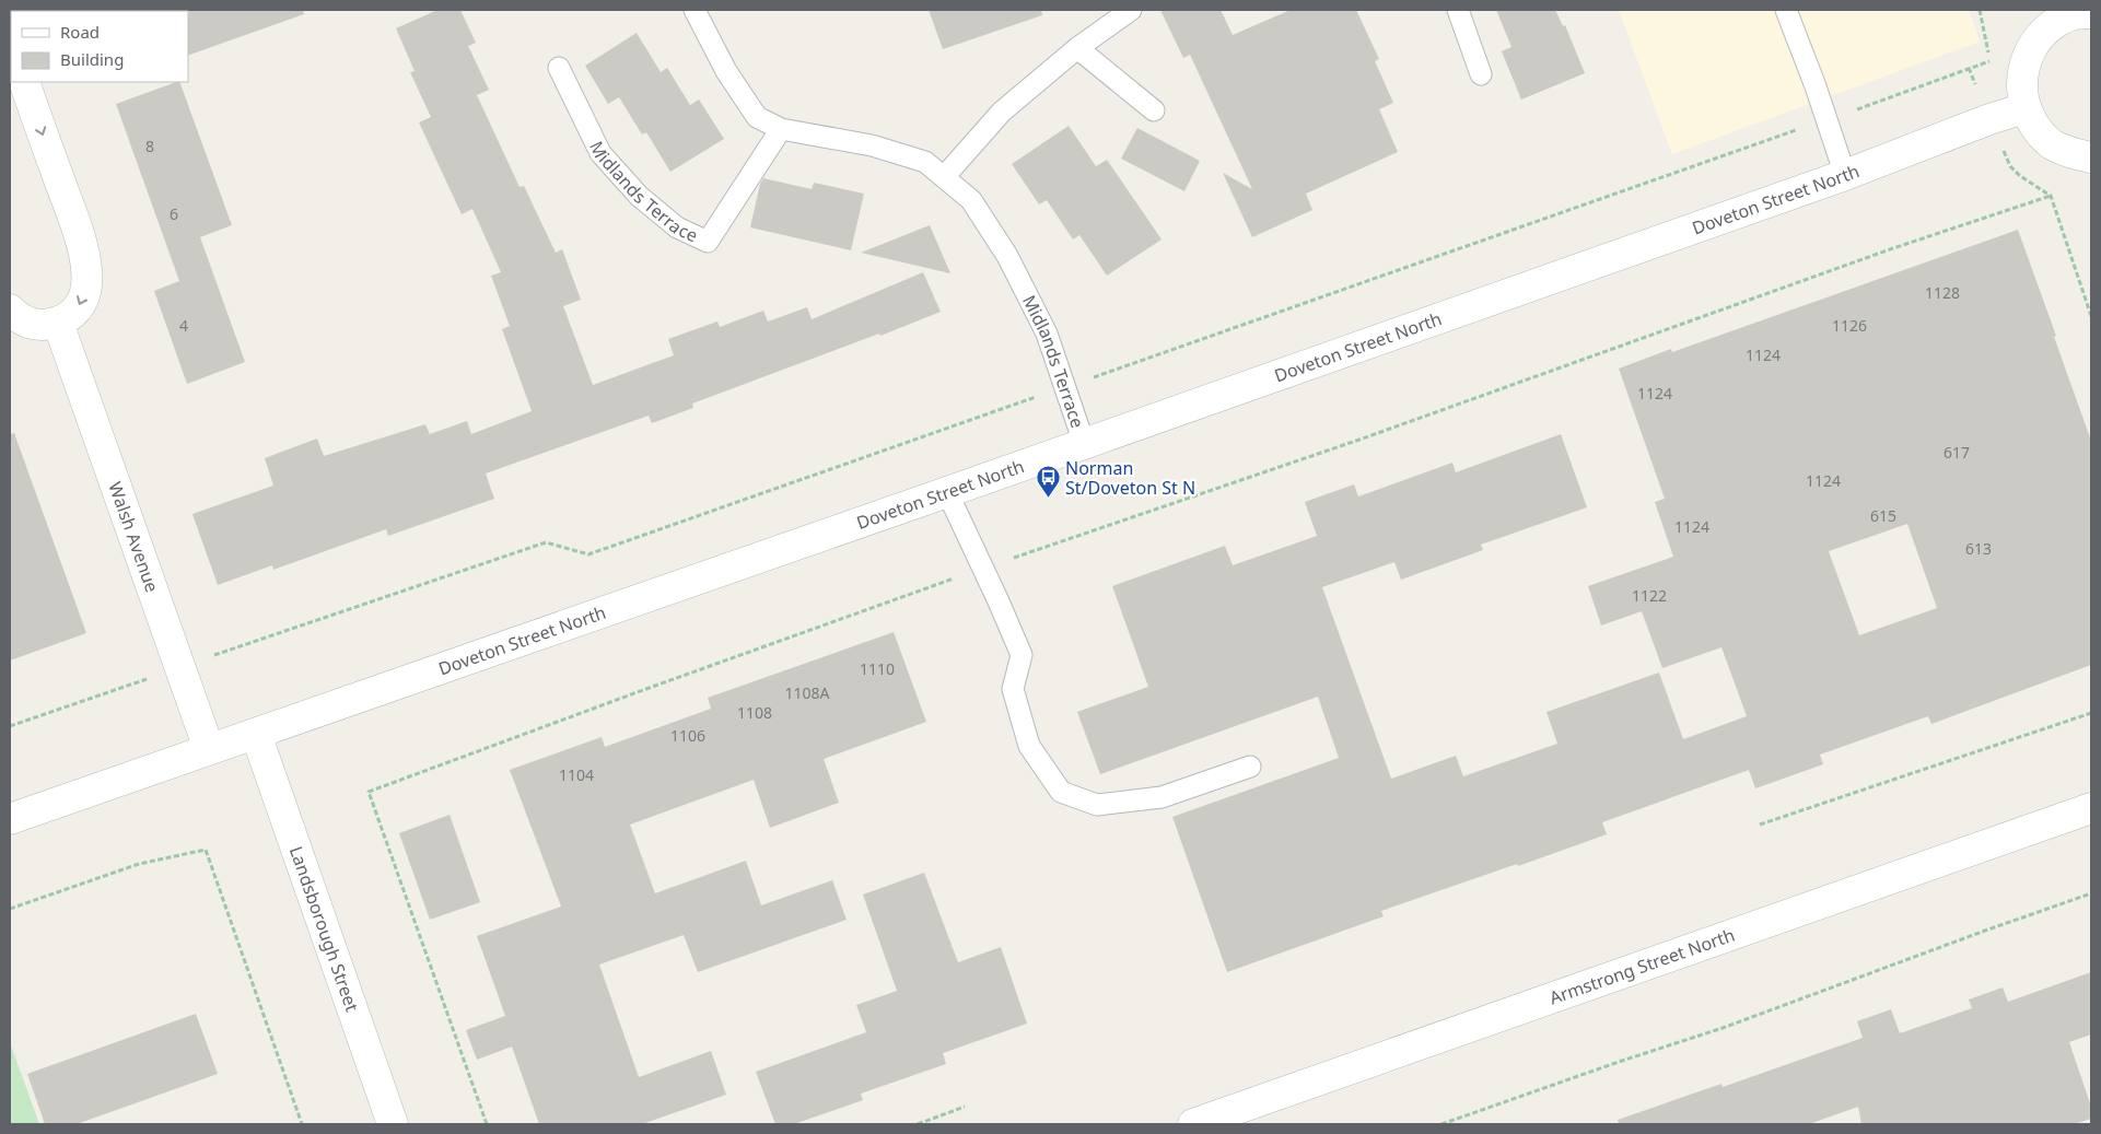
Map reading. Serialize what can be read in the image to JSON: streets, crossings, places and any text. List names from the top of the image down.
{
  "streets": {
    "main road": [
      "Doveton Street North",
      "Walsh Avenue",
      "Landsborough Street",
      "Armstrong Street North"
    ],
    "lane": ["Midlands Terrace"]
  },
  "crossings": [
    ["Midlands Terrace", "Doveton Street North"],
    ["Doveton Street North", "Walsh Avenue"],
    ["Doveton Street North", "Landsborough Street"]
  ],
  "places": {
    "bus stop": ["Norman St/Doveton St N"]
  },
  "house_numbers": [
    "8",
    "6",
    "1128",
    "4",
    "1126",
    "1124",
    "1124",
    "617",
    "1124",
    "615",
    "1124",
    "613",
    "1122",
    "1110",
    "1108A",
    "1108",
    "1106",
    "1104"
  ],
  "legend": ["Road", "Building"]
}
